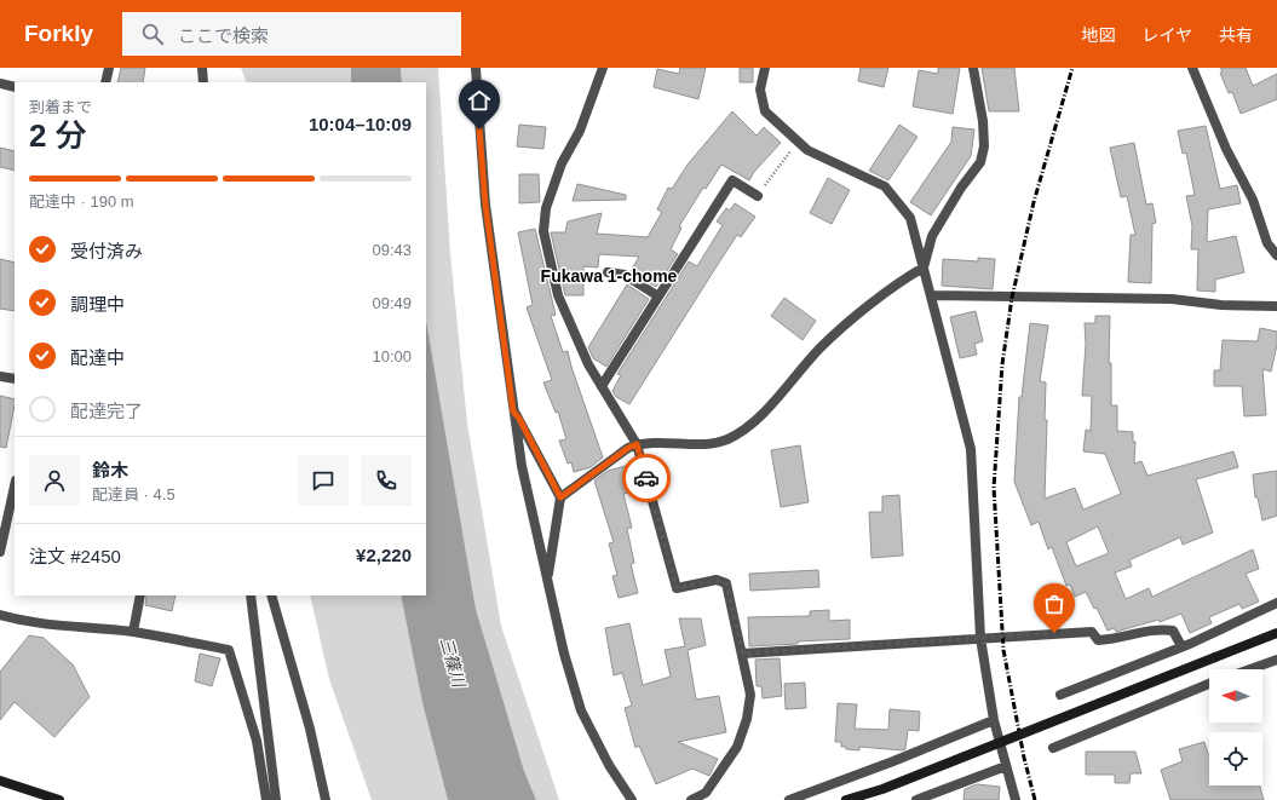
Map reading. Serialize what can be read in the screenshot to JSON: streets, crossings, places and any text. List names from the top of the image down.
{
  "districts": ["Fukawa 1-chome"],
  "water": ["三篠川"],
  "north": "left",
  "page": {
    "header": "Forkly",
    "search": "ここで検索",
    "nav": ["地図", "レイヤ", "共有"],
    "heading": ["2 分", "到着まで", "10:04–10:09"],
    "panel": [
      "鈴木",
      "配達員 · 4.5",
      "注文 #2450",
      "¥2,220"
    ],
    "bar": "配達中 · 190 m",
    "list": [
      ["受付済み", "09:43"],
      ["調理中", "09:49"],
      ["配達中", "10:00"],
      "配達完了"
    ]
  }
}
